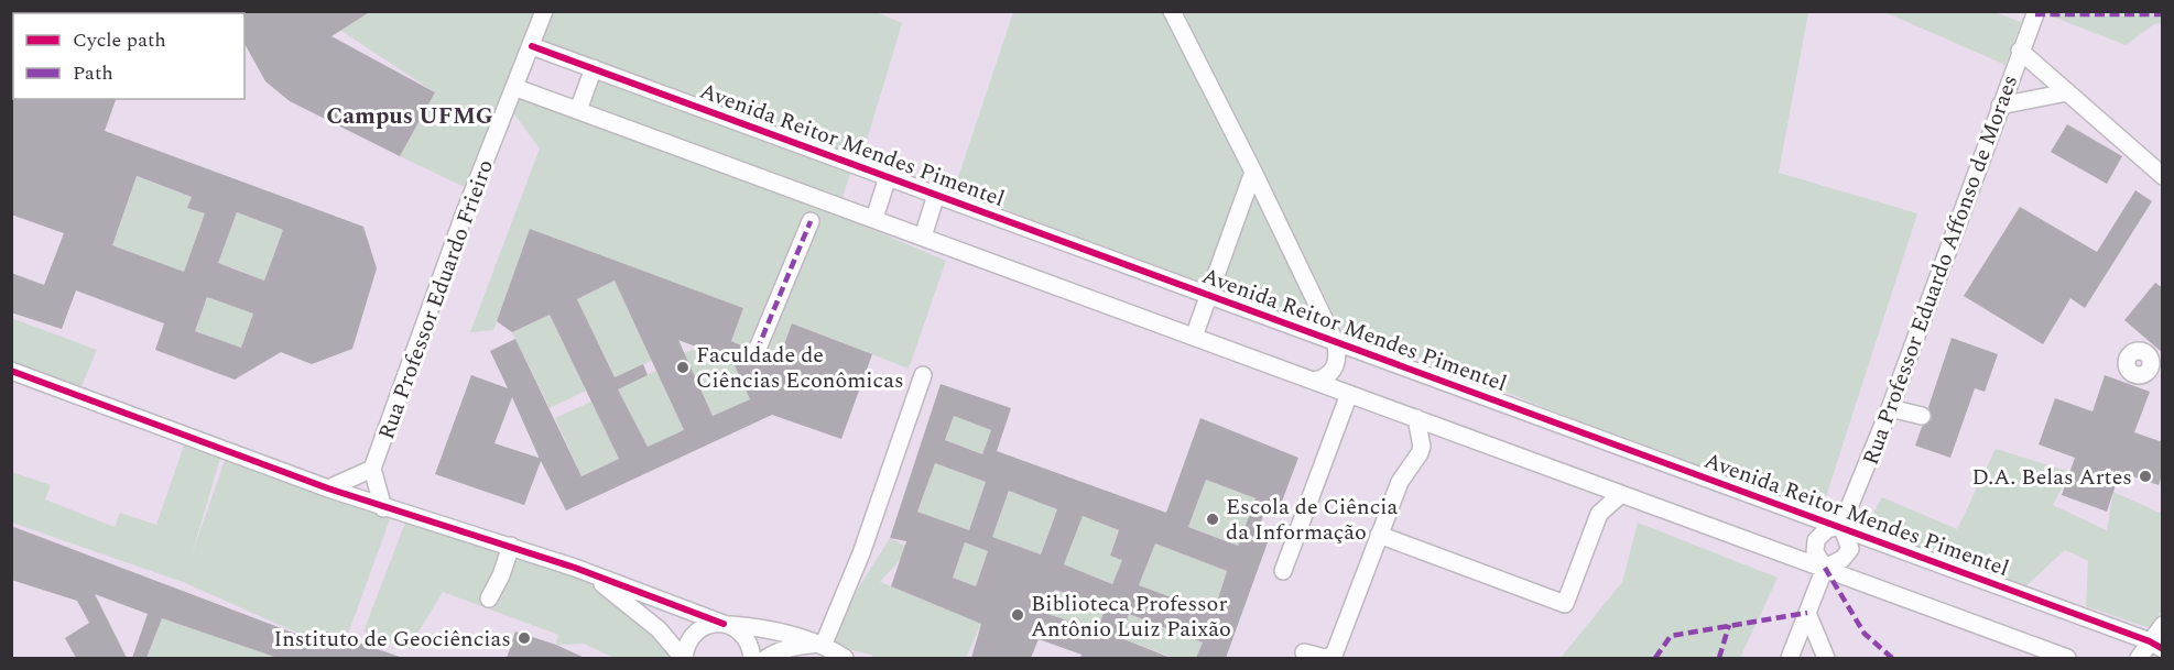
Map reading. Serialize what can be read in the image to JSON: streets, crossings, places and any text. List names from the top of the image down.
{
  "streets": {
    "street": ["Avenida Reitor Mendes Pimentel", "Rua Professor Eduardo Affonso de Moraes", "Rua Professor Eduardo Frieiro"]
  },
  "crossings": [
    ["Avenida Reitor Mendes Pimentel", "Rua Professor Eduardo Affonso de Moraes"],
    ["Avenida Reitor Mendes Pimentel", "Rua Professor Eduardo Frieiro"]
  ],
  "districts": ["Campus UFMG"],
  "places": [
    "Faculdade de Ciências Econômicas",
    "D.A. Belas Artes",
    "Escola de Ciência da Informação",
    "Biblioteca Professor Antônio Luiz Paixão",
    "Instituto de Geociências"
  ],
  "legend": ["Cycle path", "Path"]
}
